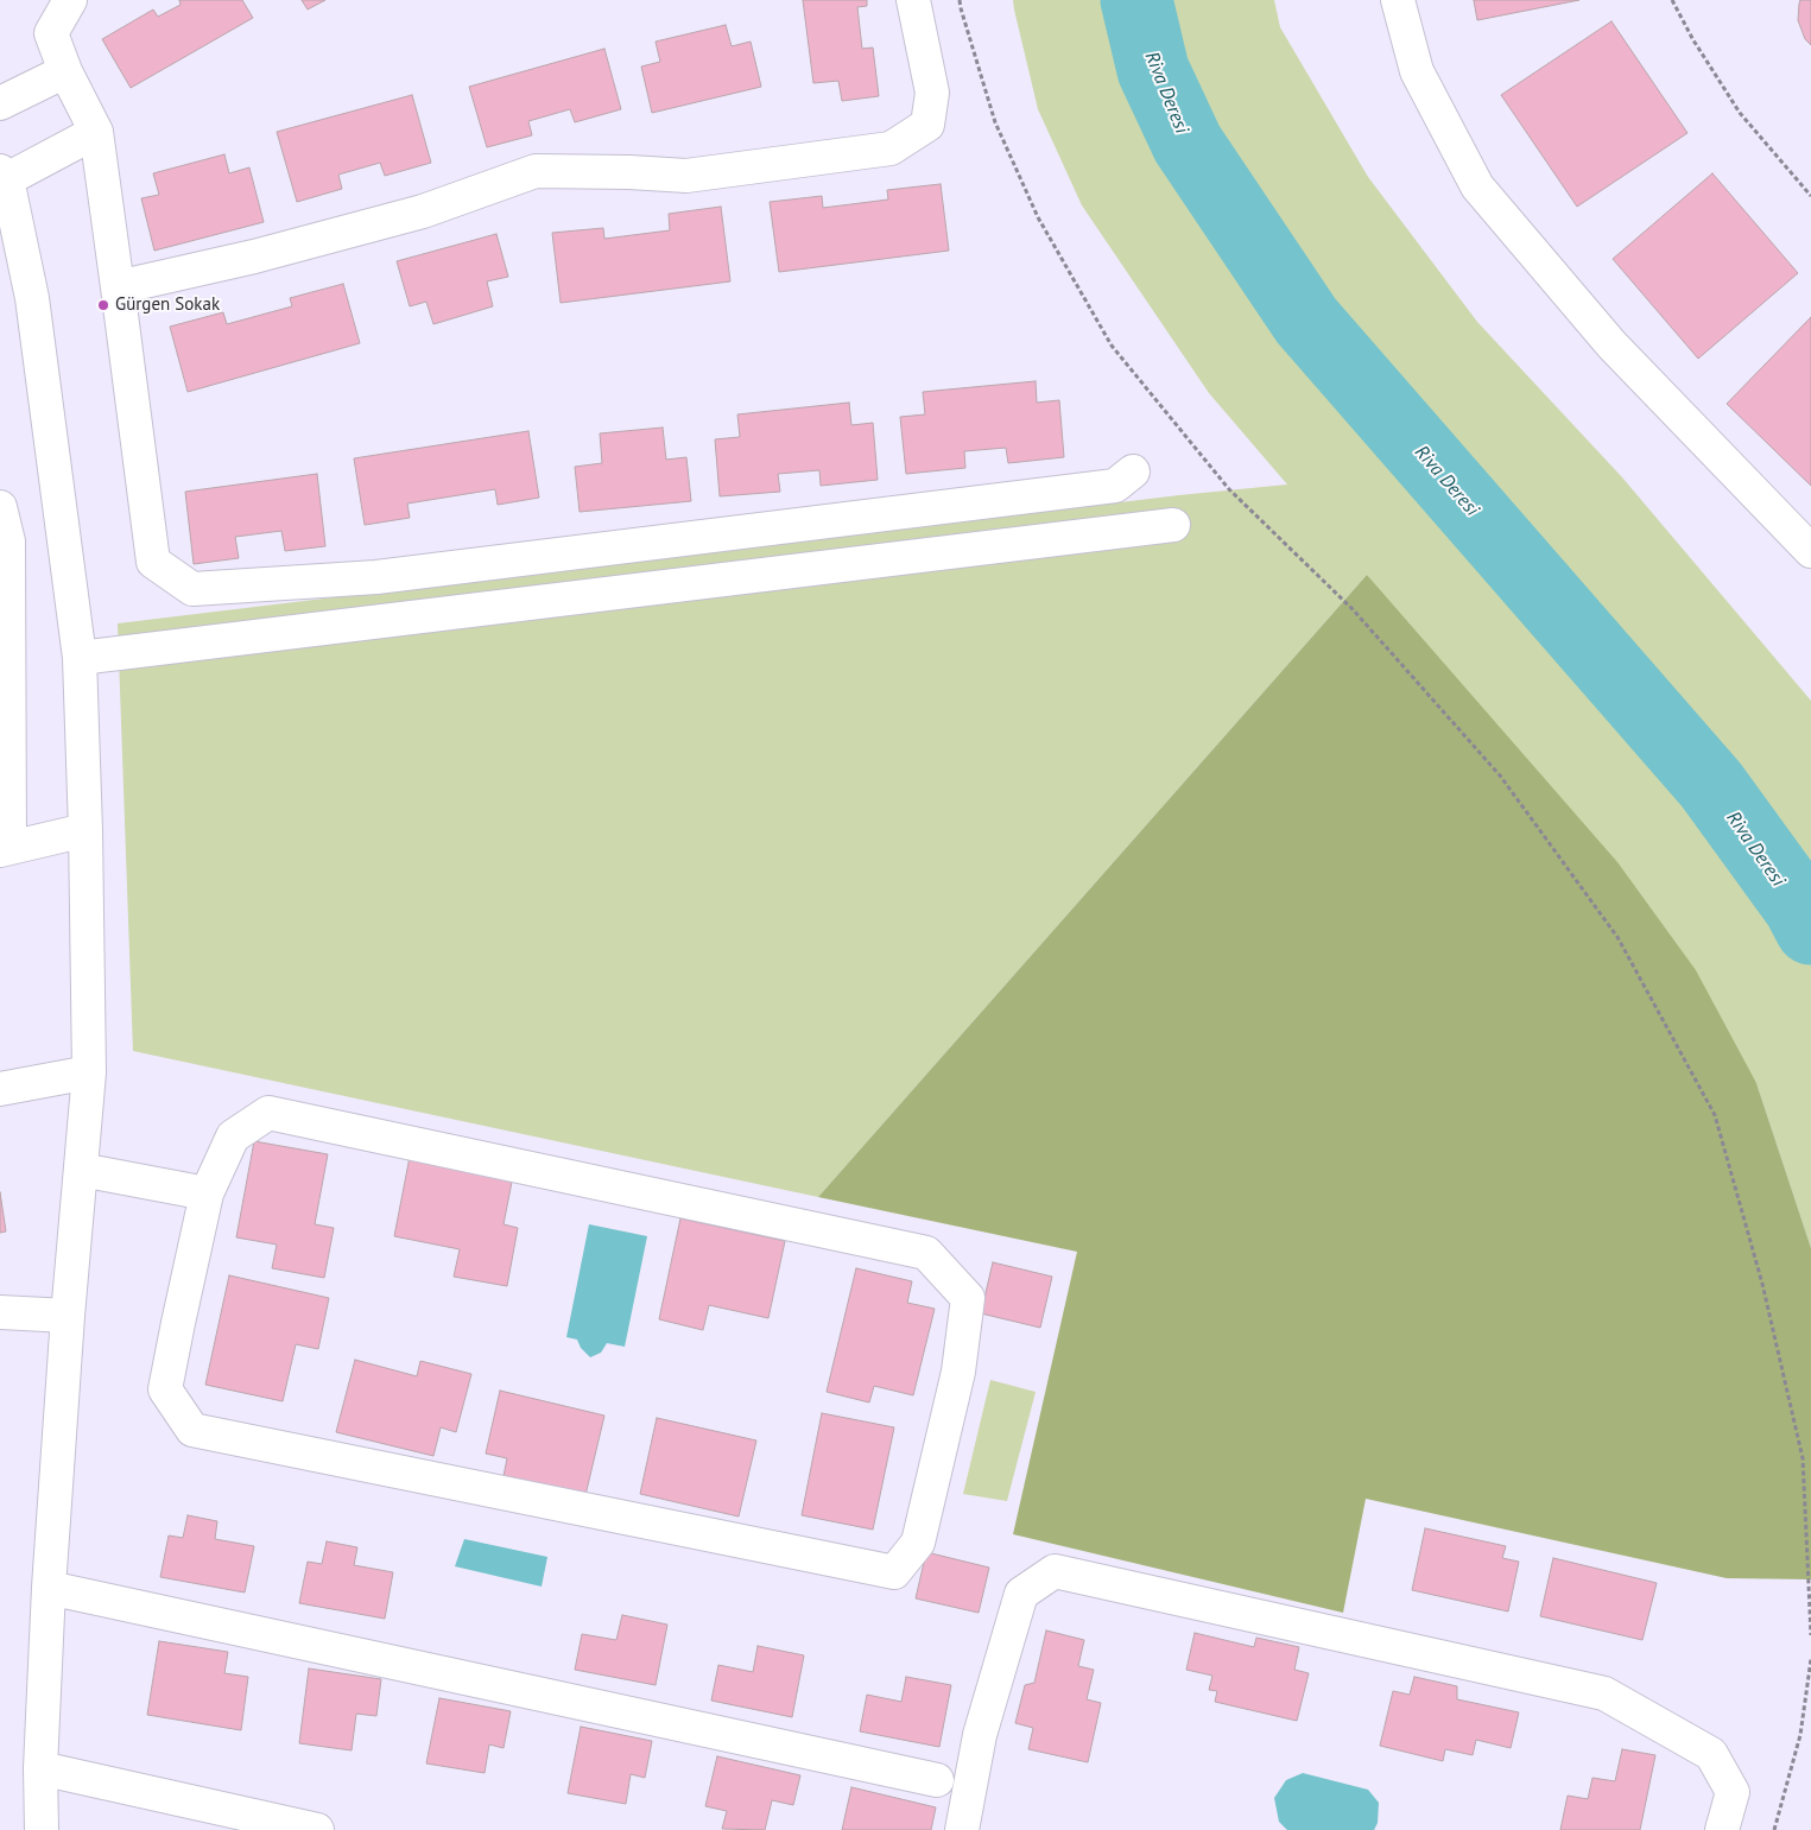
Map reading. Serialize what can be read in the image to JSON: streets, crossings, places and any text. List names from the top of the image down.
{
  "water": ["Riva Deresi"],
  "places": ["Gürgen Sokak"]
}
